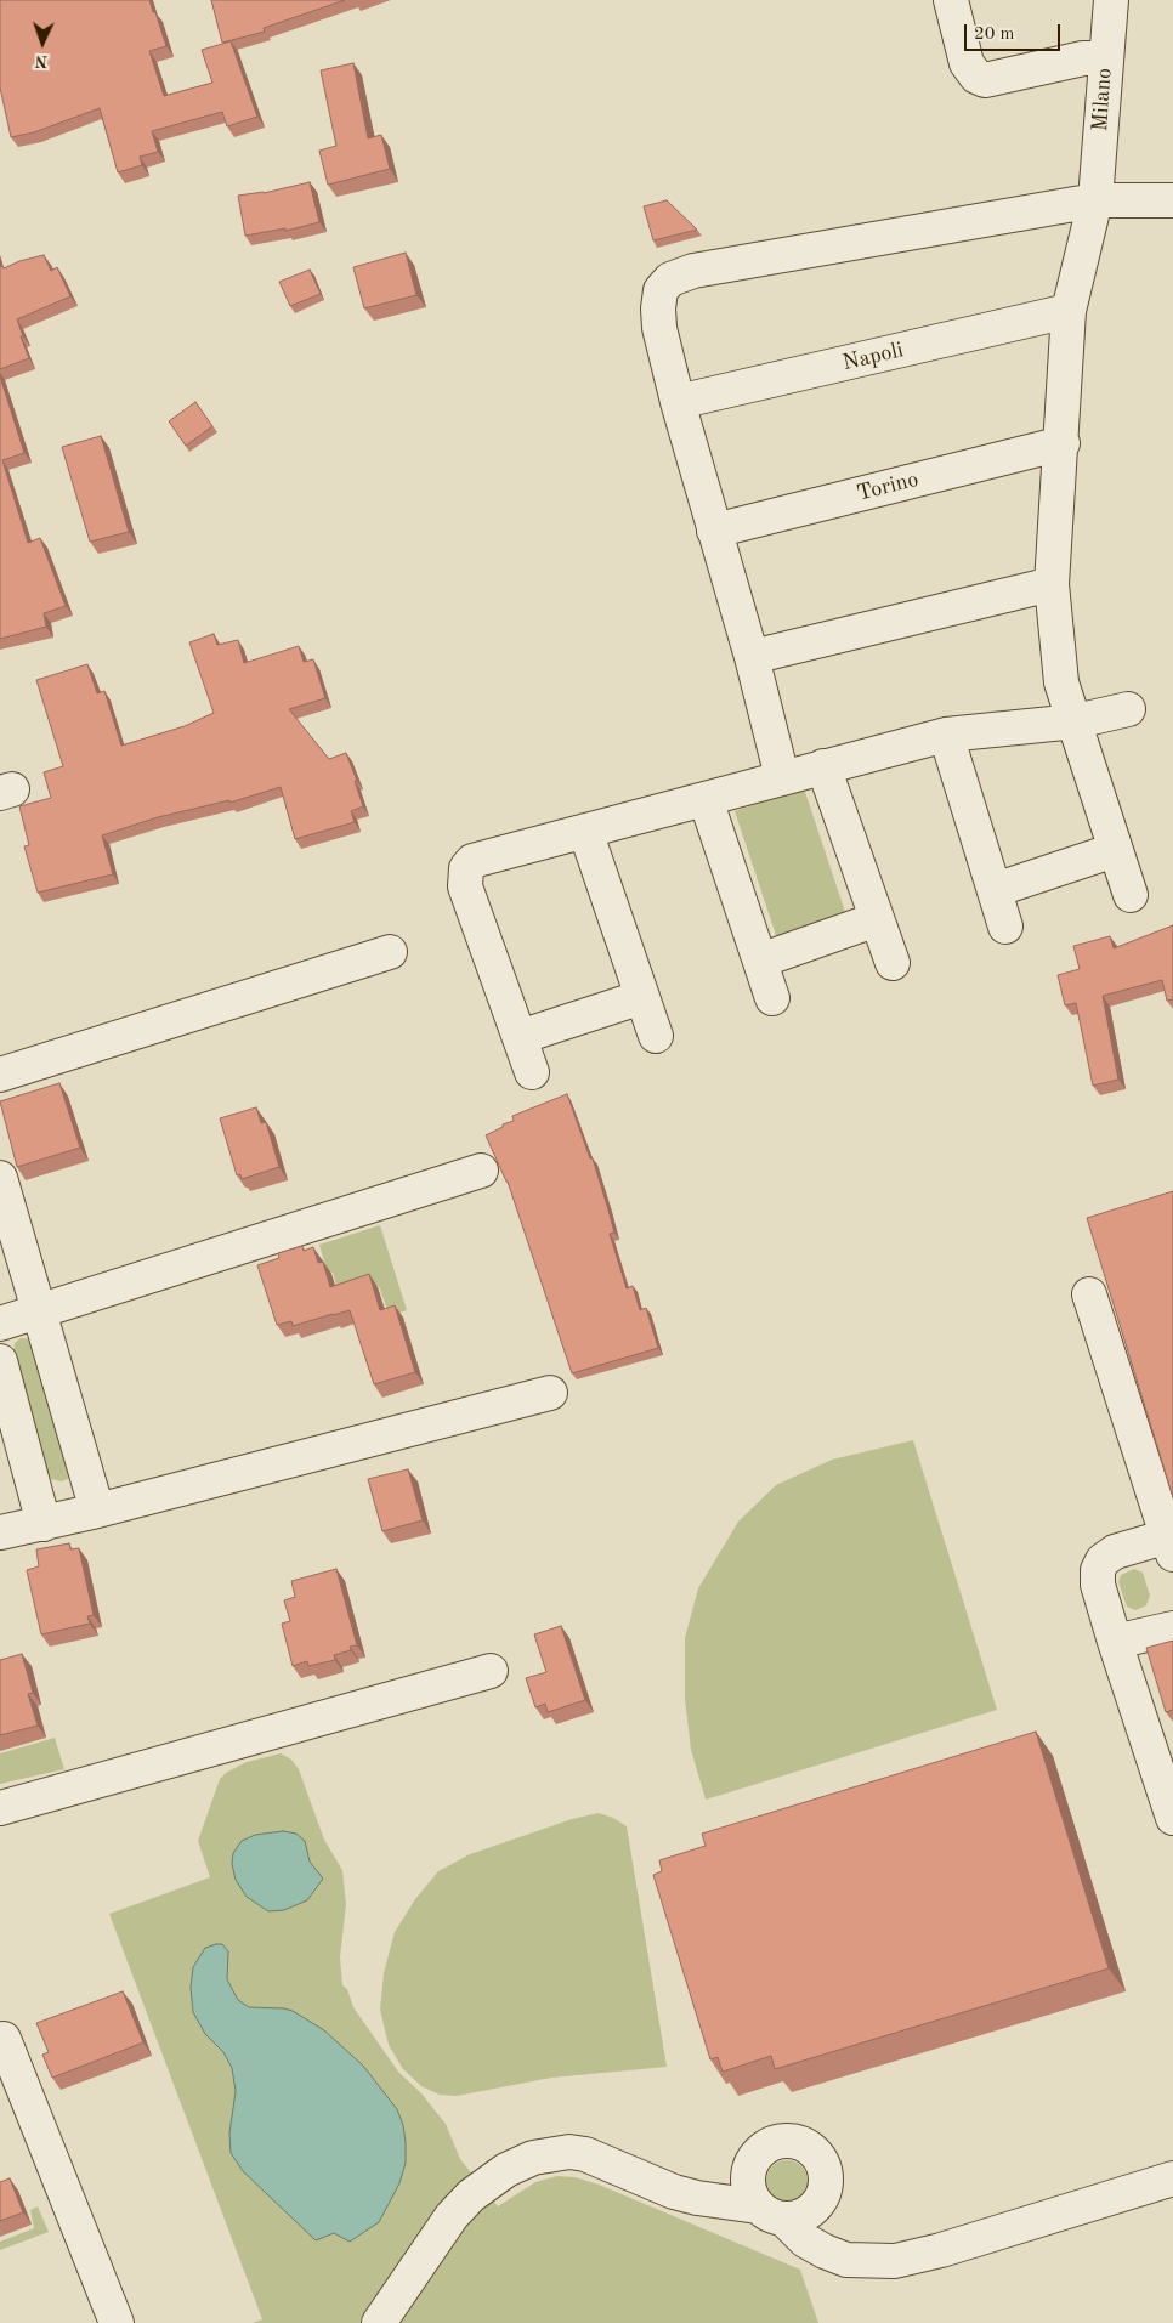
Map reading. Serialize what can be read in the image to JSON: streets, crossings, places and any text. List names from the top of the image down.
{
  "streets": {
    "street": ["Milano", "Napoli", "Torino"]
  },
  "crossings": [
    ["Milano", "Napoli"],
    ["Milano", "Torino"]
  ],
  "scale_bar": "20 m",
  "north": "bottom"
}
